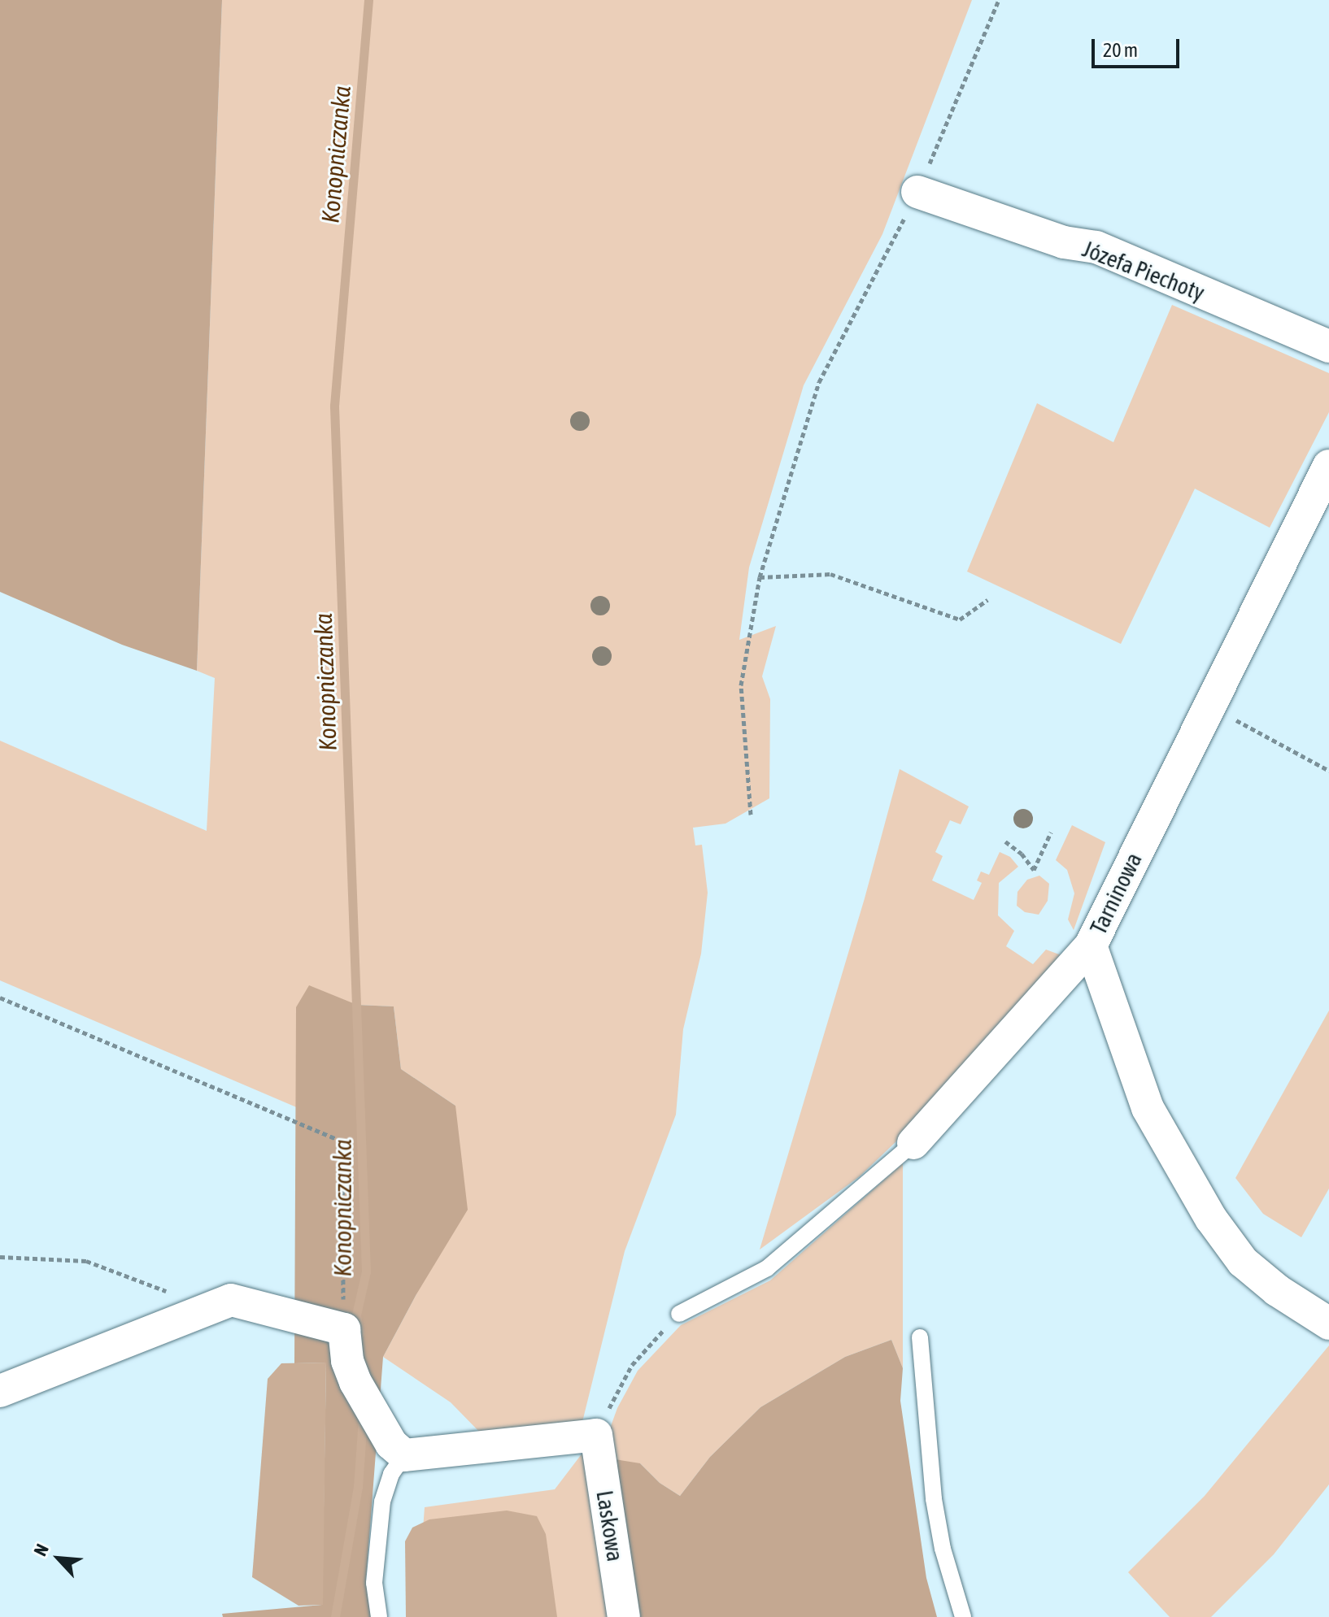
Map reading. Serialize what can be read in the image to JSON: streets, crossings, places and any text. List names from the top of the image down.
{
  "streets": {
    "street": ["Józefa Piechoty", "Tarninowa", "Laskowa"]
  },
  "water": ["Konopniczanka"],
  "scale_bar": "20 m",
  "north": "top left"
}
